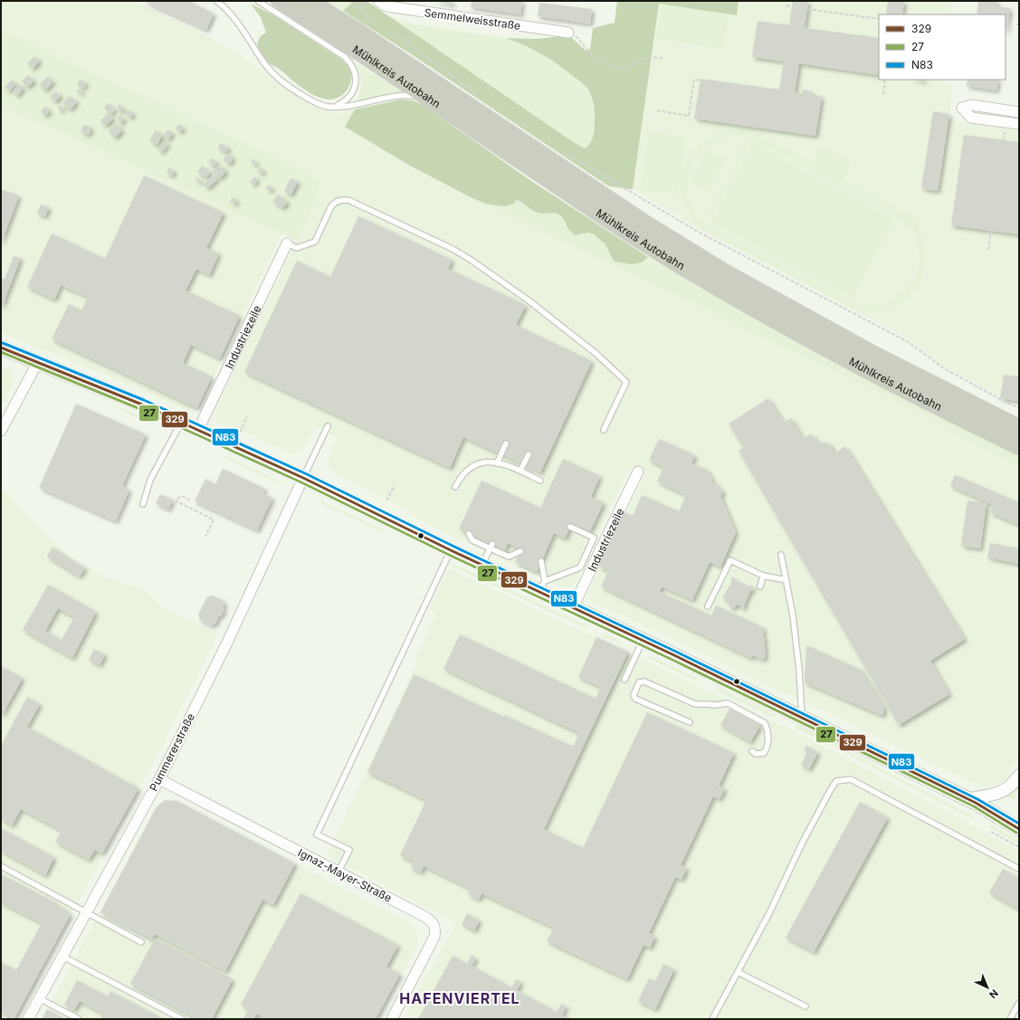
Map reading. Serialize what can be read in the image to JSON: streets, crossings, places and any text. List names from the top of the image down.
{
  "streets": {
    "highway": ["Mühlkreis Autobahn"],
    "street": [
      "Semmelweisstraße",
      "Industriezeile",
      "Pummererstraße",
      "Ignaz-Mayer-Straße"
    ]
  },
  "crossings": [
    ["Pummererstraße", "Ignaz-Mayer-Straße"]
  ],
  "districts": ["HAFENVIERTEL"],
  "lines": ["transit line N83", "transit line 329", "transit line 27"],
  "legend": ["329", "27", "N83"],
  "north": "bottom right"
}
